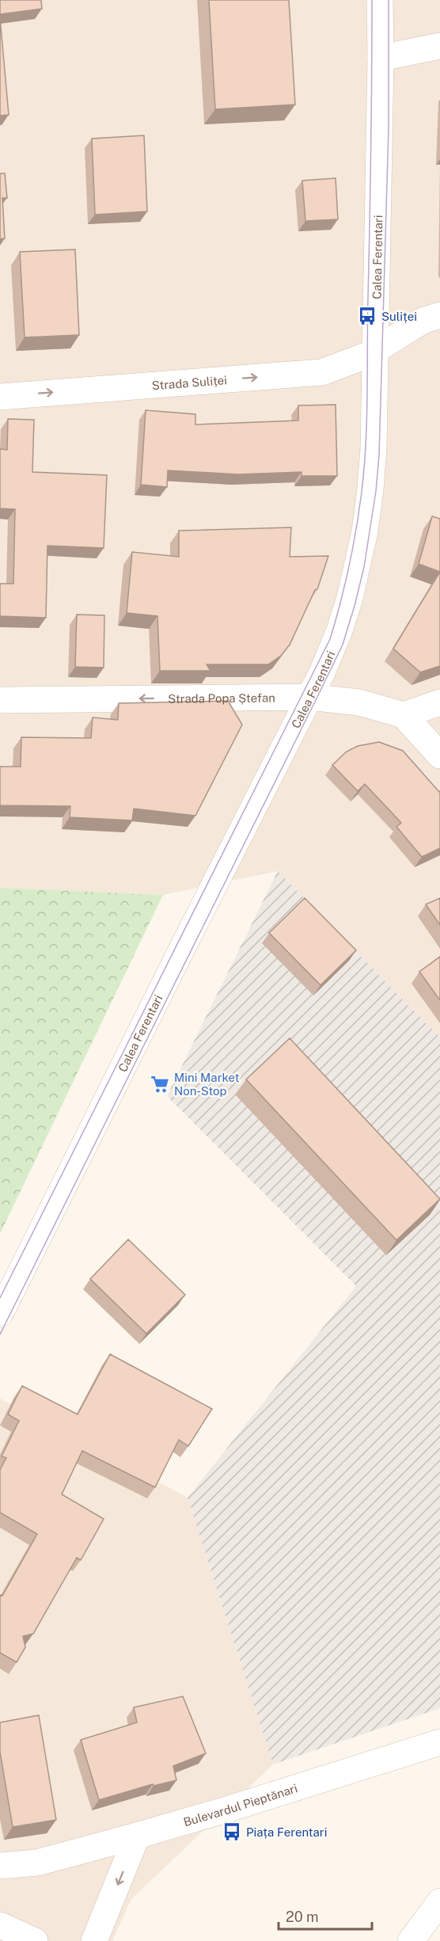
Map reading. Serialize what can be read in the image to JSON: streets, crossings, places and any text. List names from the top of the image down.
{
  "streets": {
    "main road": [
      "Calea Ferentari",
      "Strada Suliței",
      "Strada Popa Ștefan",
      "Bulevardul Pieptănari"
    ]
  },
  "crossings": [
    ["Calea Ferentari", "Strada Suliței"],
    ["Calea Ferentari", "Strada Popa Ștefan"]
  ],
  "one_way": ["Strada Suliței", "Strada Popa Ștefan"],
  "places": {
    "bus stop": ["Suliței", "Piața Ferentari"],
    "supermarket": ["Mini Market Non-Stop"]
  },
  "scale_bar": "20 m"
}
